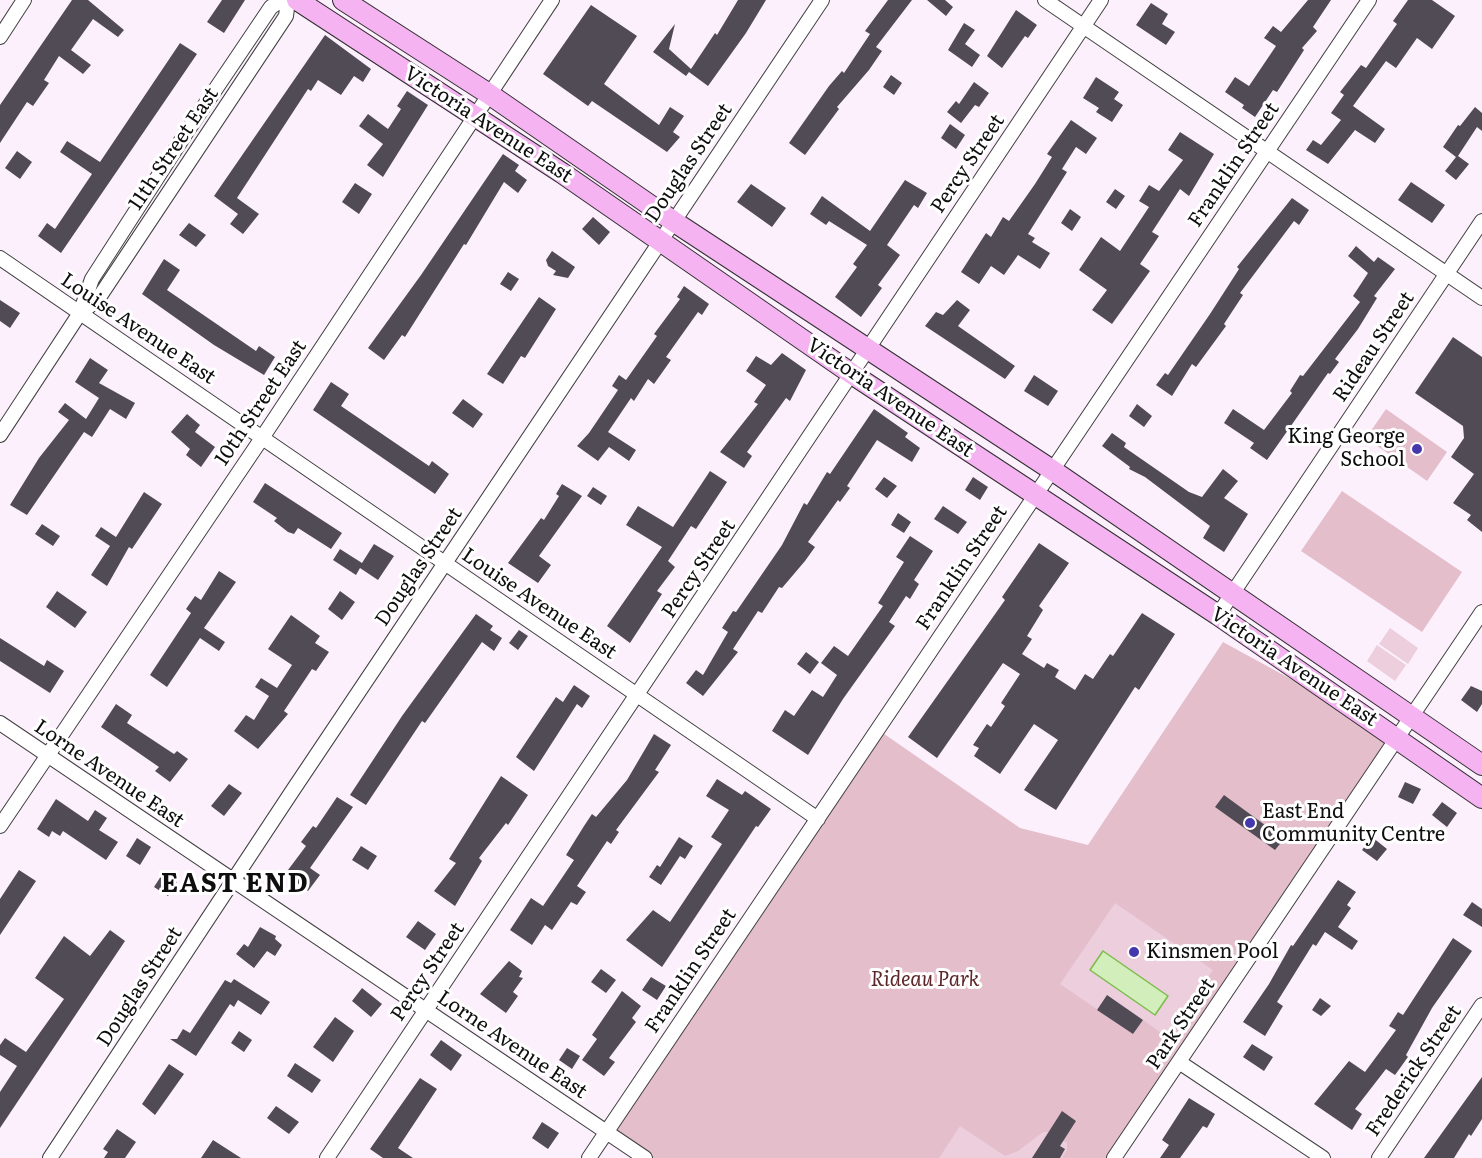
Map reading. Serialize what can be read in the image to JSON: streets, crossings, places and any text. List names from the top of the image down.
{
  "streets": {
    "main road": ["Victoria Avenue East"],
    "street": [
      "11th Street East",
      "Douglas Street",
      "Percy Street",
      "Franklin Street",
      "Louise Avenue East",
      "Rideau Street",
      "10th Street East",
      "Lorne Avenue East",
      "Park Street",
      "Frederick Street"
    ]
  },
  "crossings": [
    ["Victoria Avenue East", "Douglas Street"],
    ["Victoria Avenue East", "Percy Street"],
    ["Victoria Avenue East", "Franklin Street"],
    ["Victoria Avenue East", "Rideau Street"],
    ["Victoria Avenue East", "10th Street East"],
    ["Victoria Avenue East", "Park Street"],
    ["11th Street East", "Louise Avenue East"],
    ["Douglas Street", "Louise Avenue East"],
    ["Douglas Street", "Lorne Avenue East"],
    ["Percy Street", "Louise Avenue East"],
    ["Percy Street", "Lorne Avenue East"],
    ["Franklin Street", "Louise Avenue East"],
    ["Franklin Street", "Lorne Avenue East"],
    ["Louise Avenue East", "10th Street East"],
    ["10th Street East", "Lorne Avenue East"]
  ],
  "districts": ["EAST END"],
  "parks": ["Rideau Park"],
  "places": ["King George School", "East End Community Centre", "Kinsmen Pool"]
}
